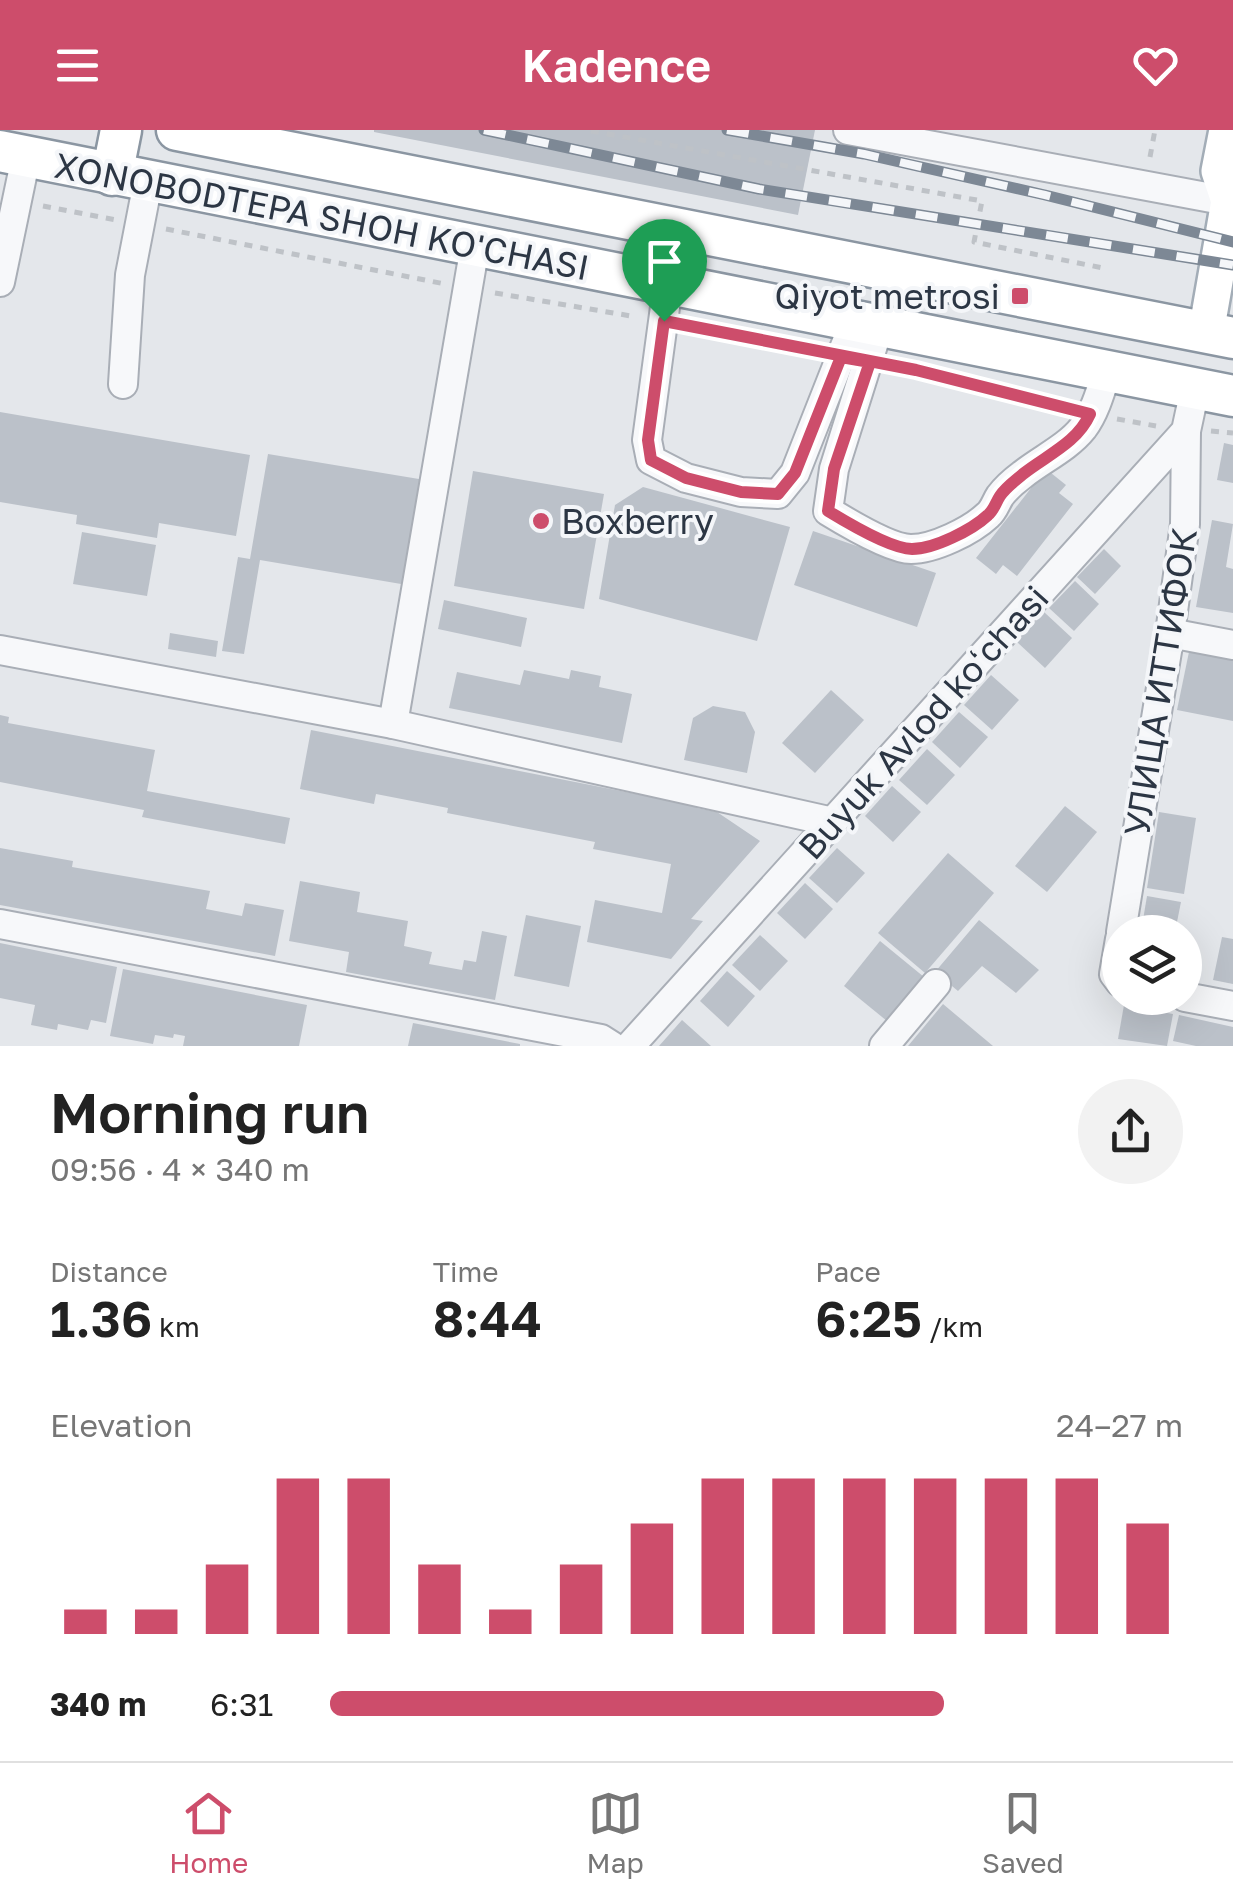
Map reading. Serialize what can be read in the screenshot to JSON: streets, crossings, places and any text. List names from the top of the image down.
{
  "streets": {
    "highway": ["XONOBODTEPA SHOH KO'CHASI"],
    "street": ["УЛИЦА ИТТИФОК", "Buyuk Avlod koʻchasi"]
  },
  "crossings": [
    ["XONOBODTEPA SHOH KO'CHASI", "Buyuk Avlod koʻchasi"],
    ["УЛИЦА ИТТИФОК", "Buyuk Avlod koʻchasi"]
  ],
  "places": {
    "transit": ["Qiyot metrosi"],
    "other": ["Boxberry"]
  },
  "page": {
    "header": "Kadence",
    "heading": ["Morning run", "09:56 · 4 × 340 m"],
    "stats": [
      ["Distance", "1.36 km"],
      ["Time", "8:44"],
      ["Pace", "6:25 /km"]
    ],
    "chart": ["Elevation", "24–27 m"],
    "list": [
      {
        "name": "340 m",
        "note": "6:31"
      }
    ],
    "tabs": ["Home", "Map", "Saved"]
  }
}
